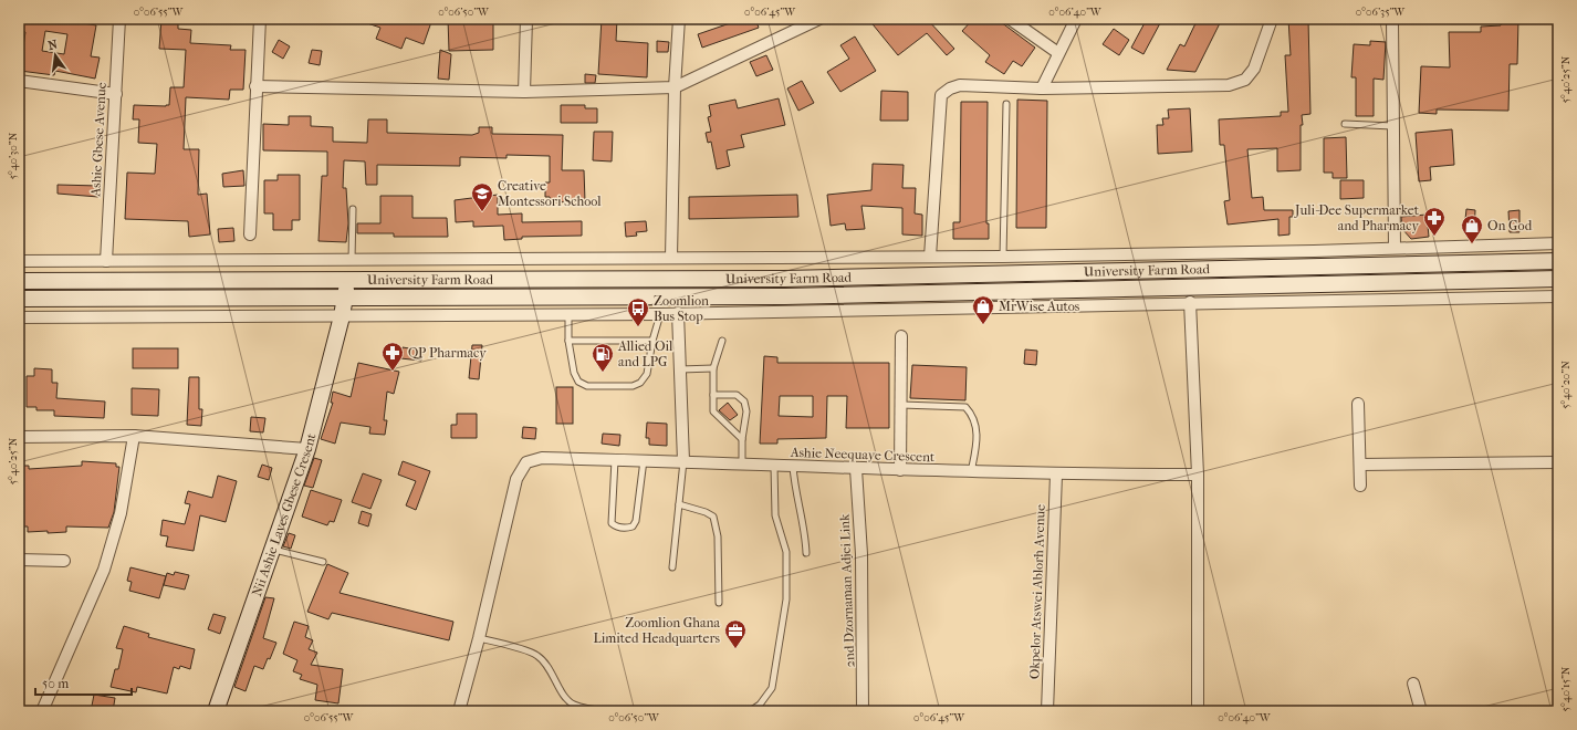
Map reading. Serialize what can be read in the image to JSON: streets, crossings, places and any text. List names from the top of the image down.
{
  "streets": {
    "street": [
      "Ashie Gbese Avenue",
      "University Farm Road",
      "Ashie Neequaye Crescent",
      "Nii Ashie Laves Gbese Cresent",
      "2nd Dzornaman Adjei Link",
      "Okpelor Atswei Ablorh Avenue"
    ]
  },
  "crossings": [
    ["University Farm Road", "Nii Ashie Laves Gbese Cresent"],
    ["Ashie Neequaye Crescent", "2nd Dzornaman Adjei Link"],
    ["Ashie Neequaye Crescent", "Okpelor Atswei Ablorh Avenue"]
  ],
  "places": {
    "school or university": ["Creative Montessori School"],
    "pharmacy": ["Juli-Dee Supermarket and Pharmacy", "QP Pharmacy"],
    "shop": ["On God", "MrWise Autos"],
    "bus stop": ["Zoomlion Bus Stop"],
    "fuel station": ["Allied Oil and LPG"],
    "office": ["Zoomlion Ghana Limited Headquarters"]
  },
  "scale_bar": "50 m",
  "north": "top",
  "coordinates": [
    "0°06'55\"W",
    "0°06'50\"W",
    "0°06'45\"W",
    "0°06'40\"W",
    "0°06'35\"W",
    "5°40'25\"N",
    "5°40'30\"N",
    "5°40'20\"N",
    "5°40'15\"N"
  ]
}
